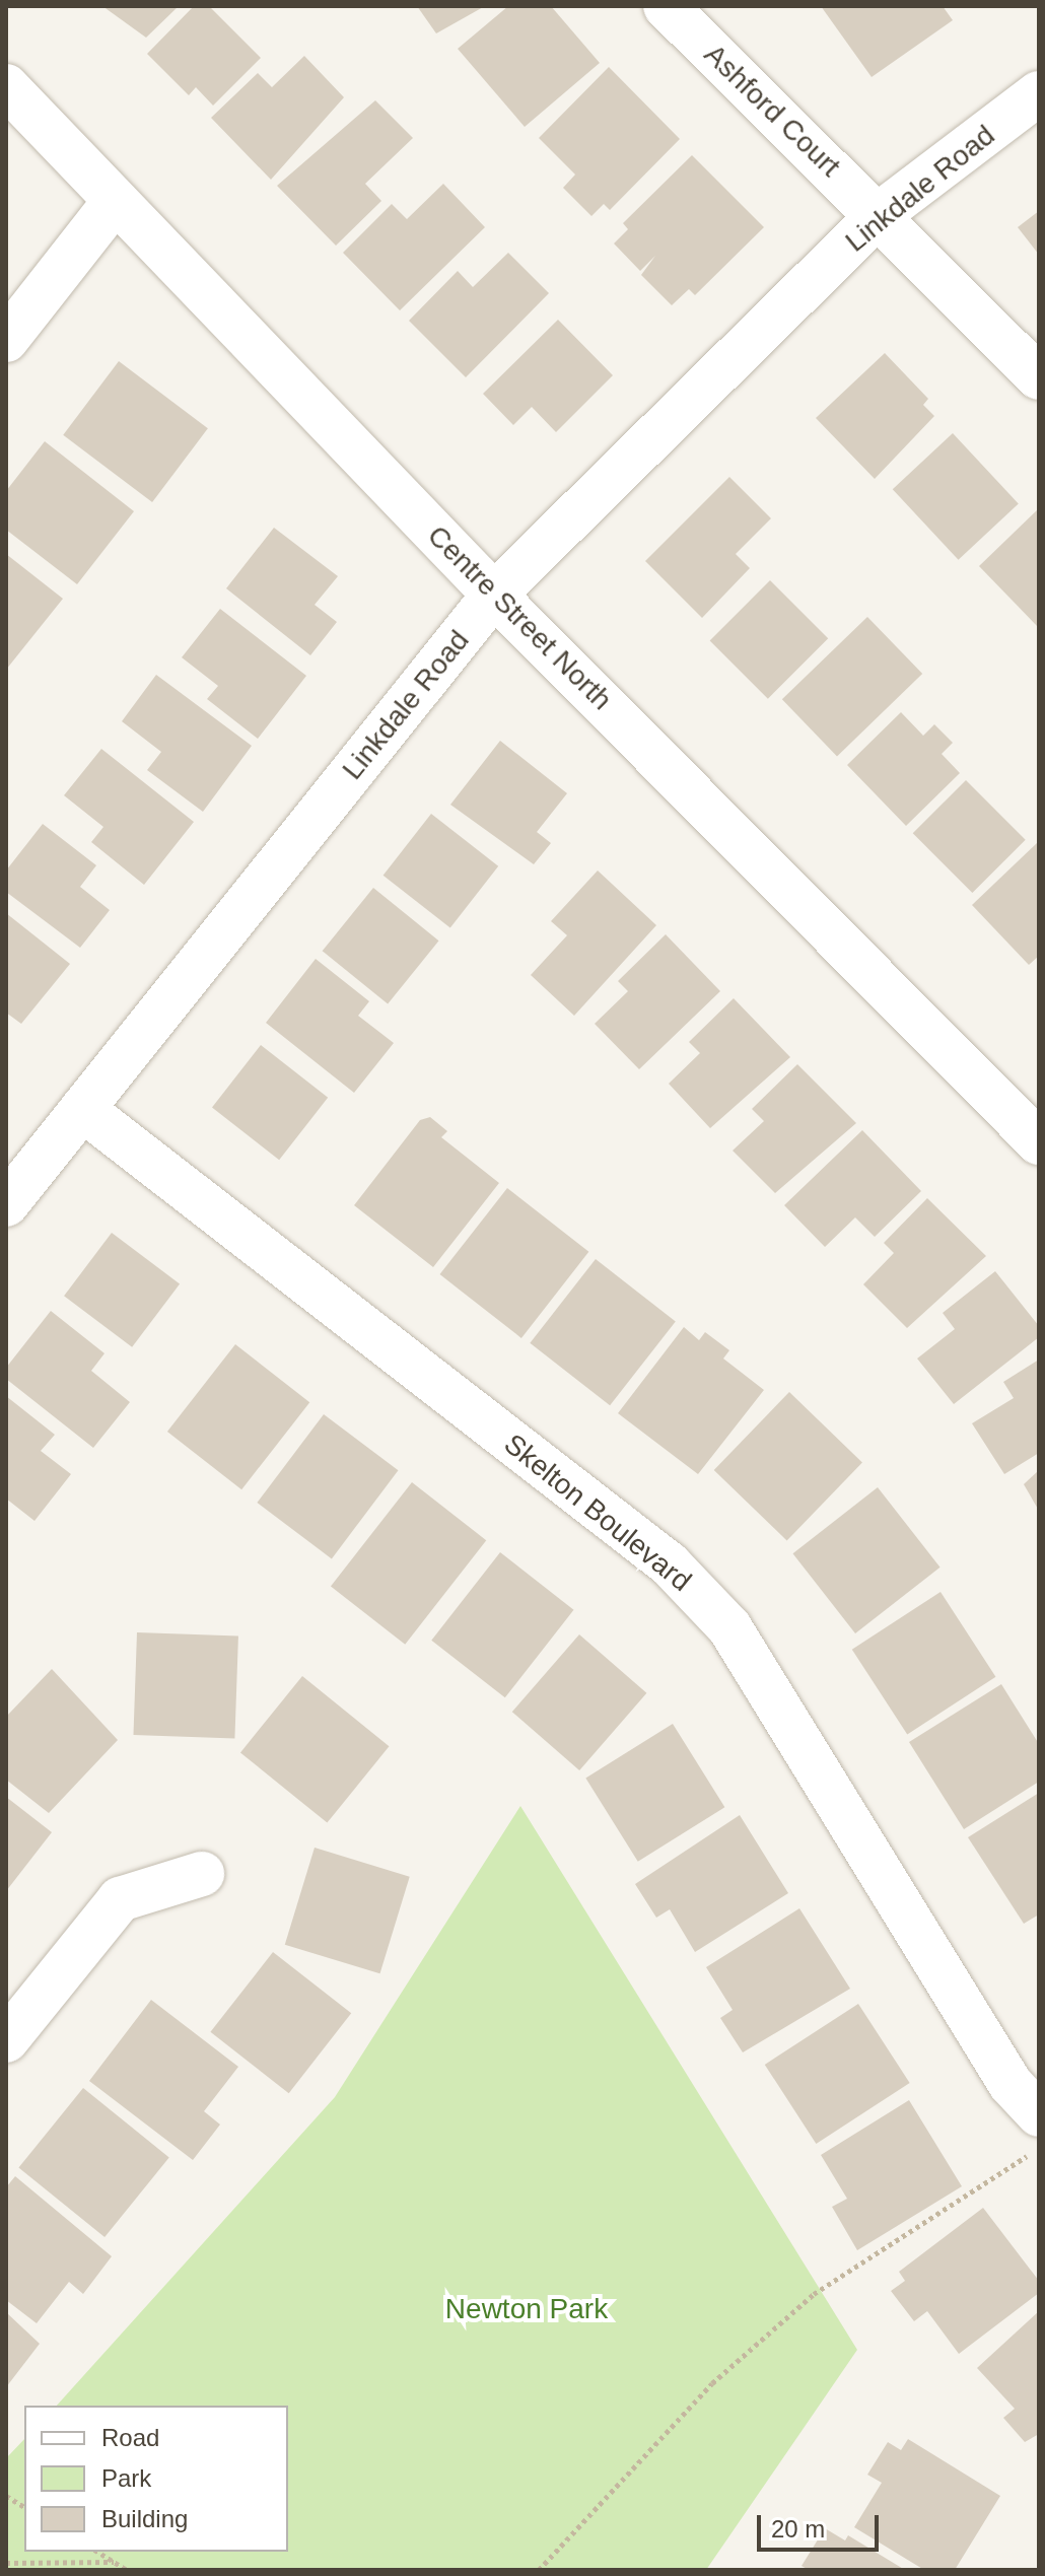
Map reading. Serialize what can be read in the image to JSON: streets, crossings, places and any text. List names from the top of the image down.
{
  "streets": {
    "street": [
      "Ashford Court",
      "Linkdale Road",
      "Centre Street North",
      "Skelton Boulevard"
    ]
  },
  "crossings": [
    ["Ashford Court", "Linkdale Road"],
    ["Linkdale Road", "Centre Street North"],
    ["Linkdale Road", "Skelton Boulevard"]
  ],
  "parks": ["Newton Park"],
  "legend": ["Road", "Park", "Building"],
  "scale_bar": "20 m"
}
